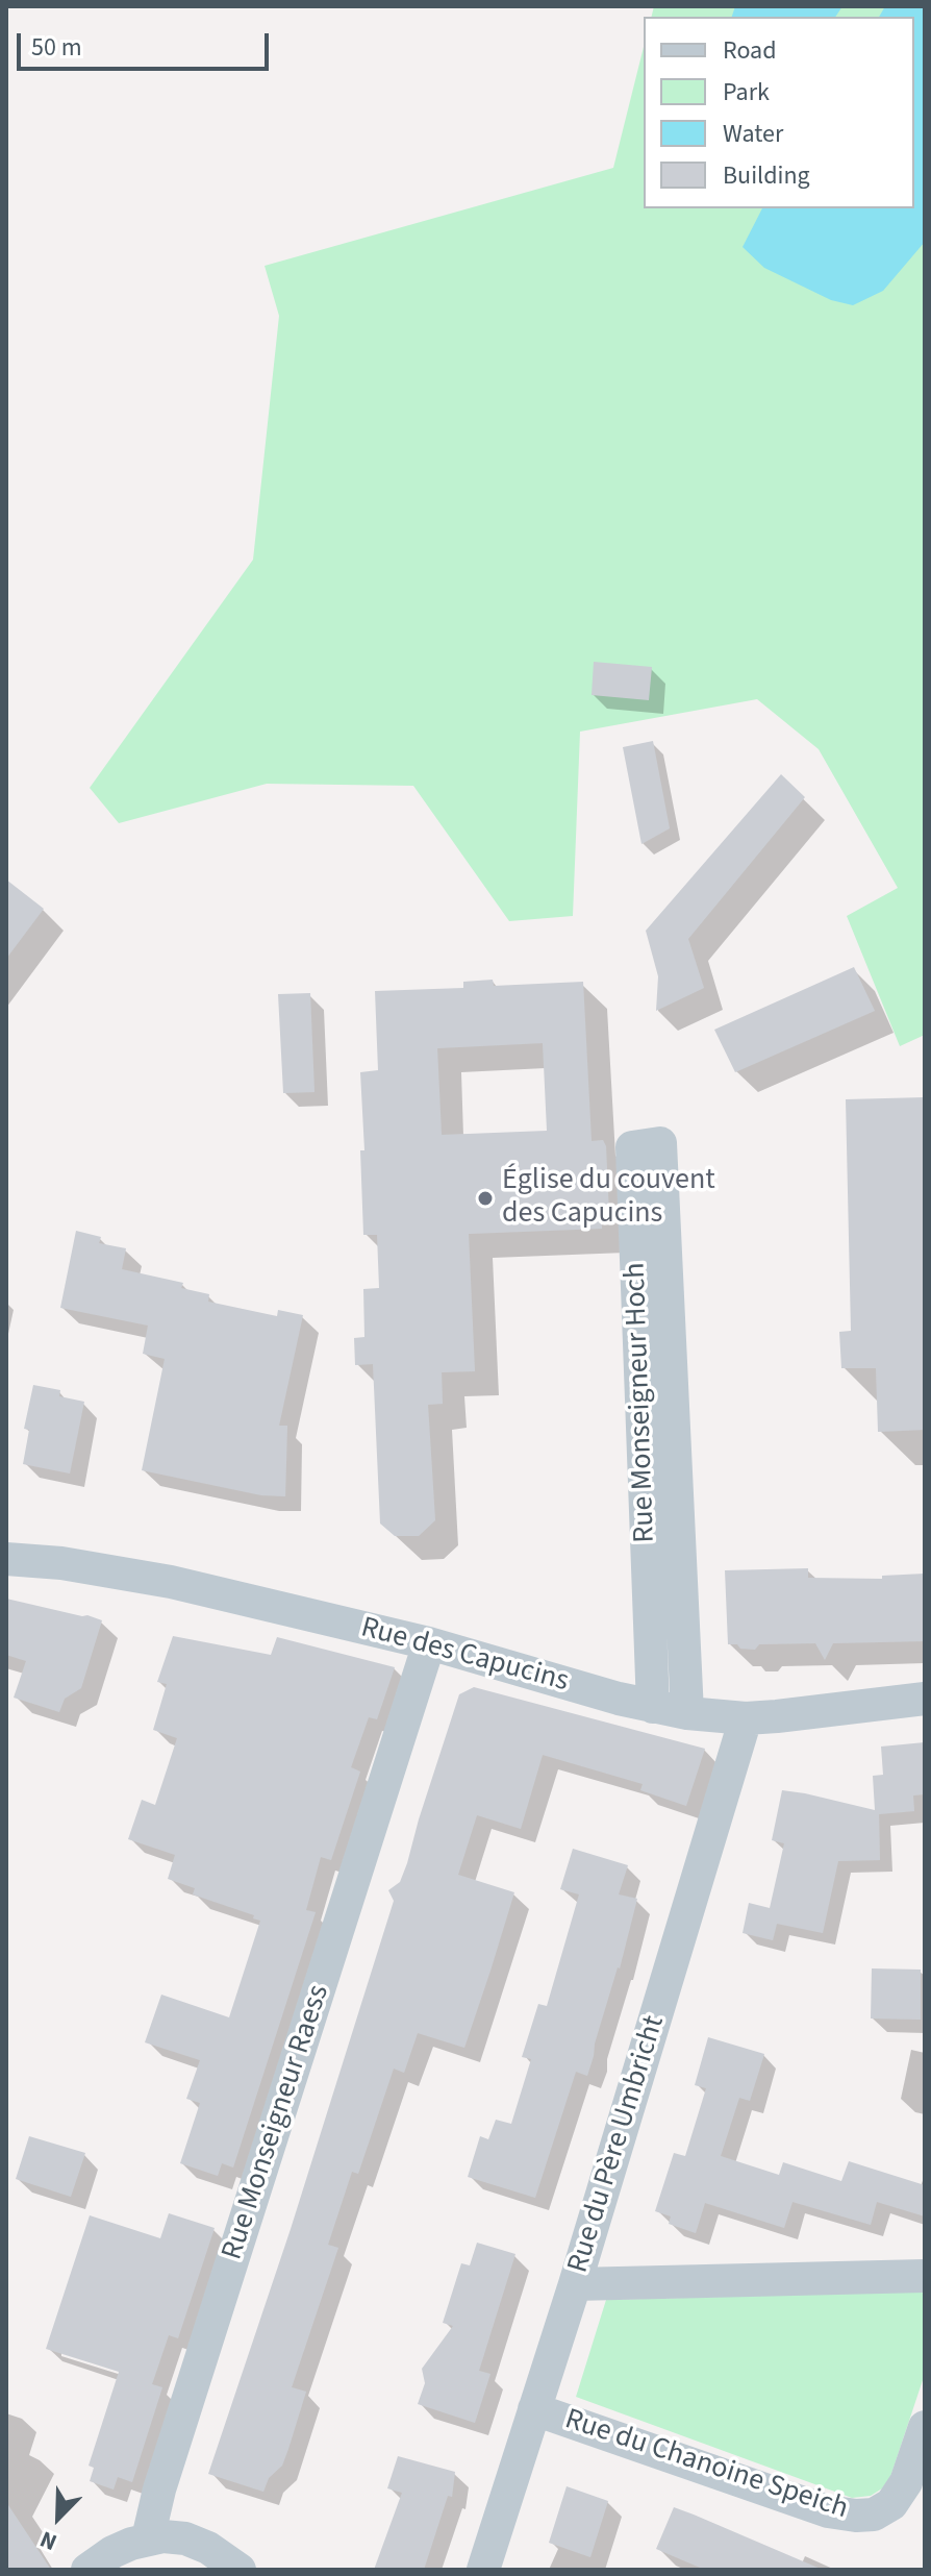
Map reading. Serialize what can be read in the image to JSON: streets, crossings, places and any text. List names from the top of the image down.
{
  "streets": {
    "street": [
      "Rue Monseigneur Hoch",
      "Rue des Capucins",
      "Rue Monseigneur Raess",
      "Rue du Père Umbricht",
      "Rue du Chanoine Speich"
    ]
  },
  "crossings": [
    ["Rue Monseigneur Hoch", "Rue des Capucins"],
    ["Rue des Capucins", "Rue Monseigneur Raess"],
    ["Rue des Capucins", "Rue du Père Umbricht"],
    ["Rue du Père Umbricht", "Rue du Chanoine Speich"]
  ],
  "places": ["Église du couvent des Capucins"],
  "legend": [
    "Road",
    "Park",
    "Water",
    "Building"
  ],
  "scale_bar": "50 m",
  "north": "bottom left"
}
